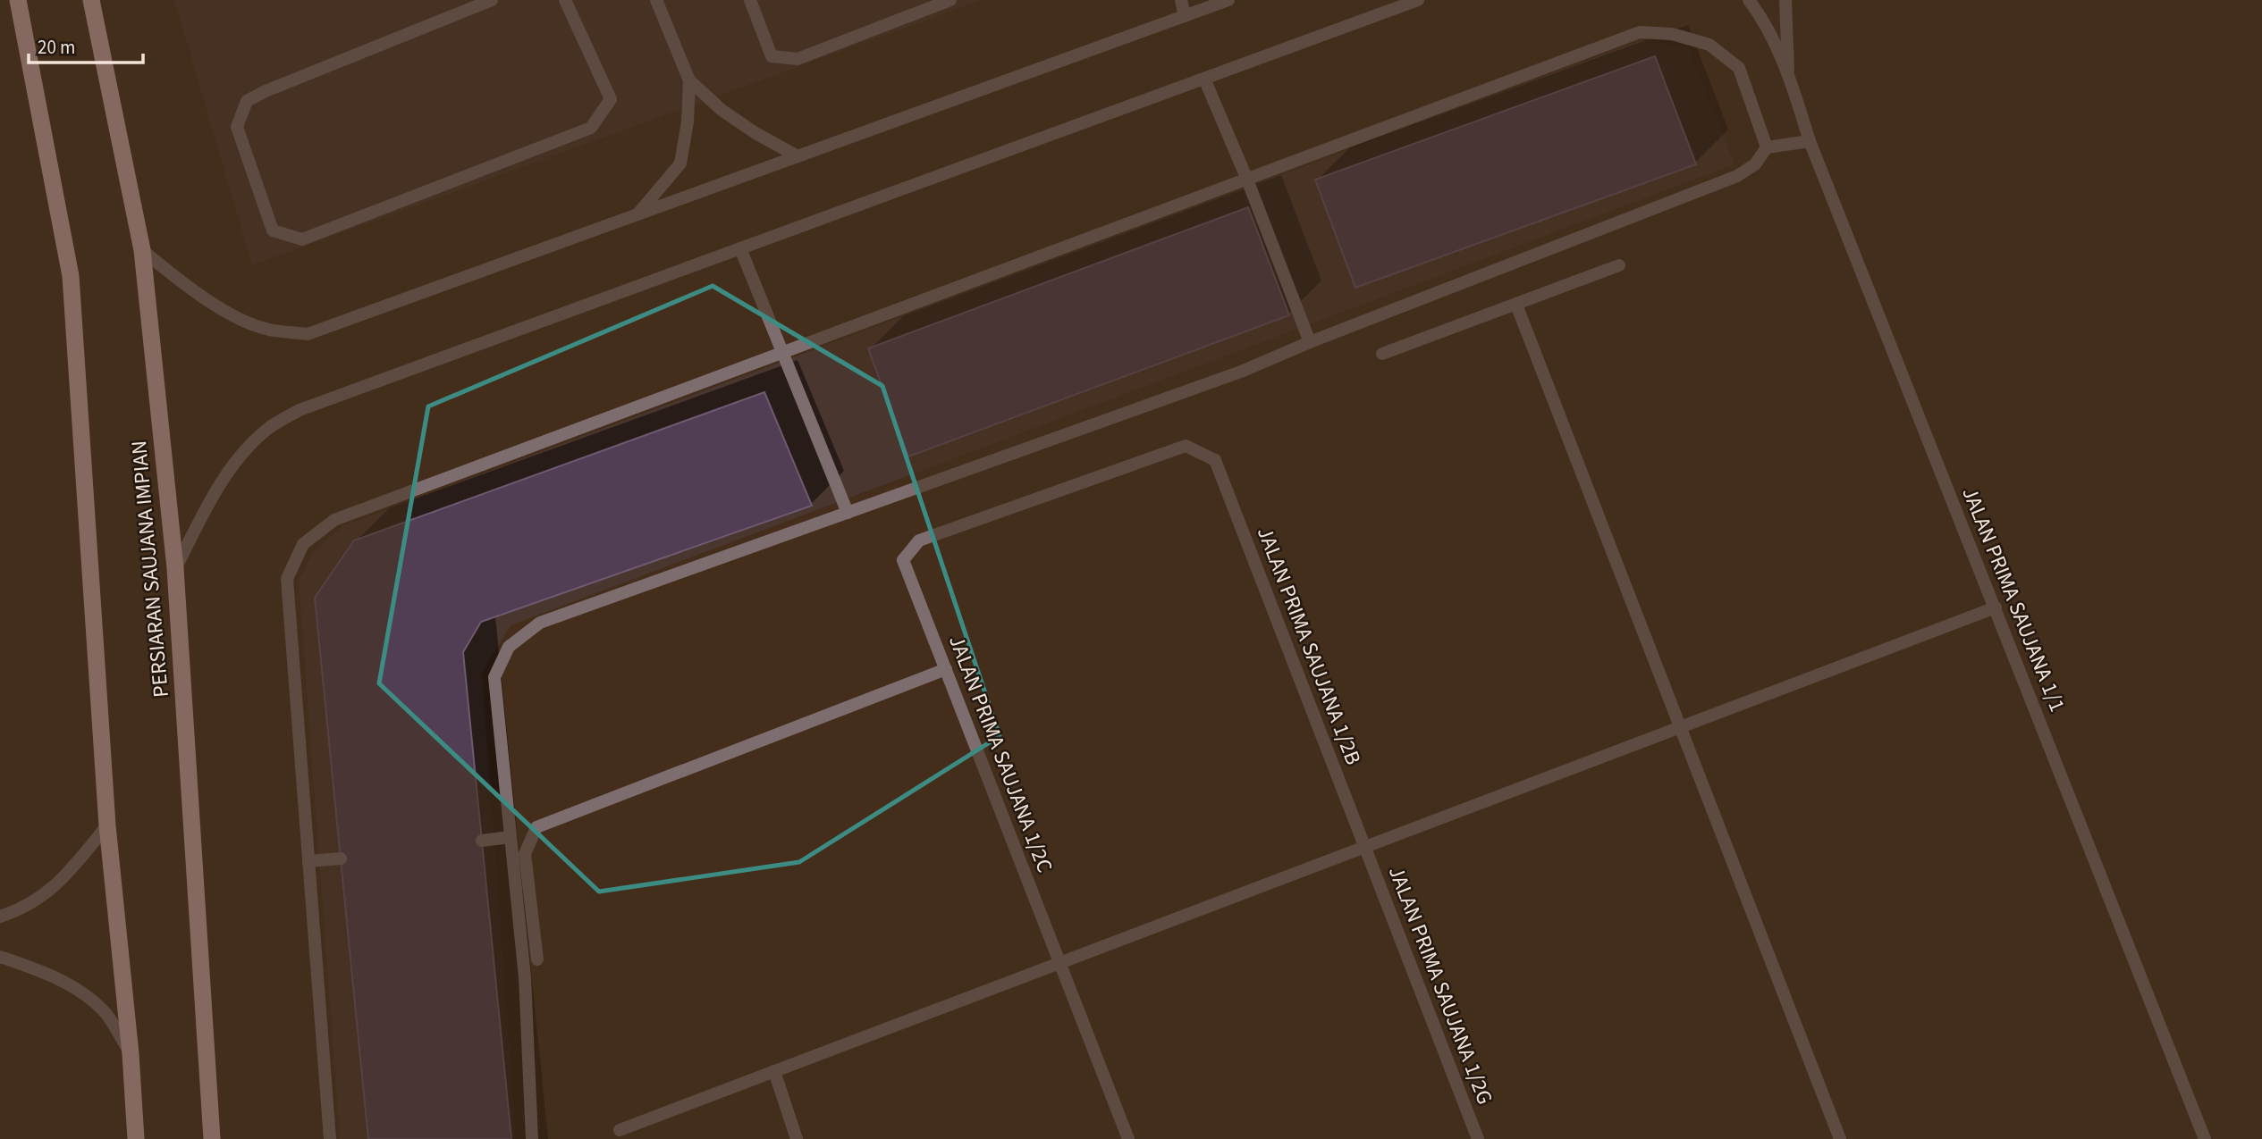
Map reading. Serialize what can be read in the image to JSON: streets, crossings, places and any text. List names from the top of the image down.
{
  "streets": {
    "highway": ["PERSIARAN SAUJANA IMPIAN"],
    "street": [
      "JALAN PRIMA SAUJANA 1/1",
      "JALAN PRIMA SAUJANA 1/2B",
      "JALAN PRIMA SAUJANA 1/2C",
      "JALAN PRIMA SAUJANA 1/2G"
    ]
  },
  "crossings": [
    ["JALAN PRIMA SAUJANA 1/2B", "JALAN PRIMA SAUJANA 1/2C"],
    ["JALAN PRIMA SAUJANA 1/2B", "JALAN PRIMA SAUJANA 1/2G"]
  ],
  "scale_bar": "20 m"
}
